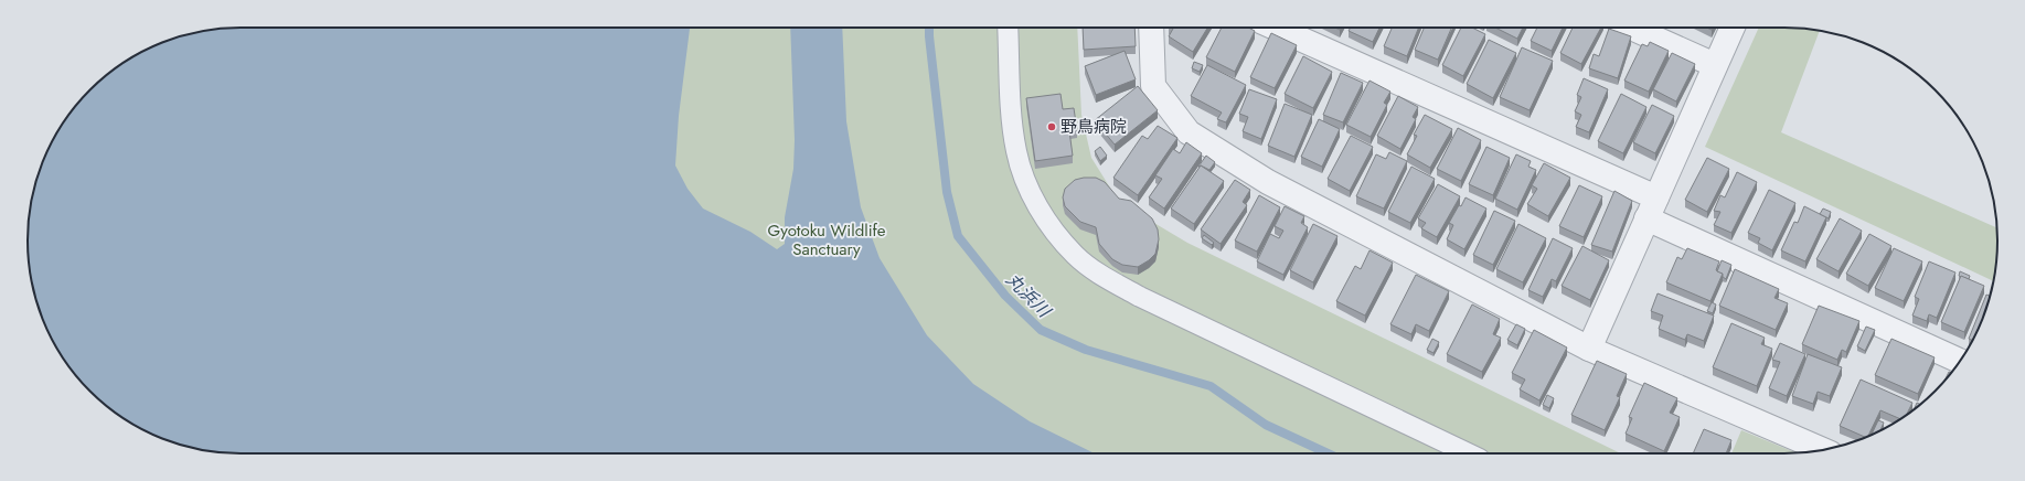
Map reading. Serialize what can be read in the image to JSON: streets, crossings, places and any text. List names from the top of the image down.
{
  "water": ["丸浜川"],
  "parks": ["Gyotoku Wildlife Sanctuary"],
  "places": ["野鳥病院"]
}
